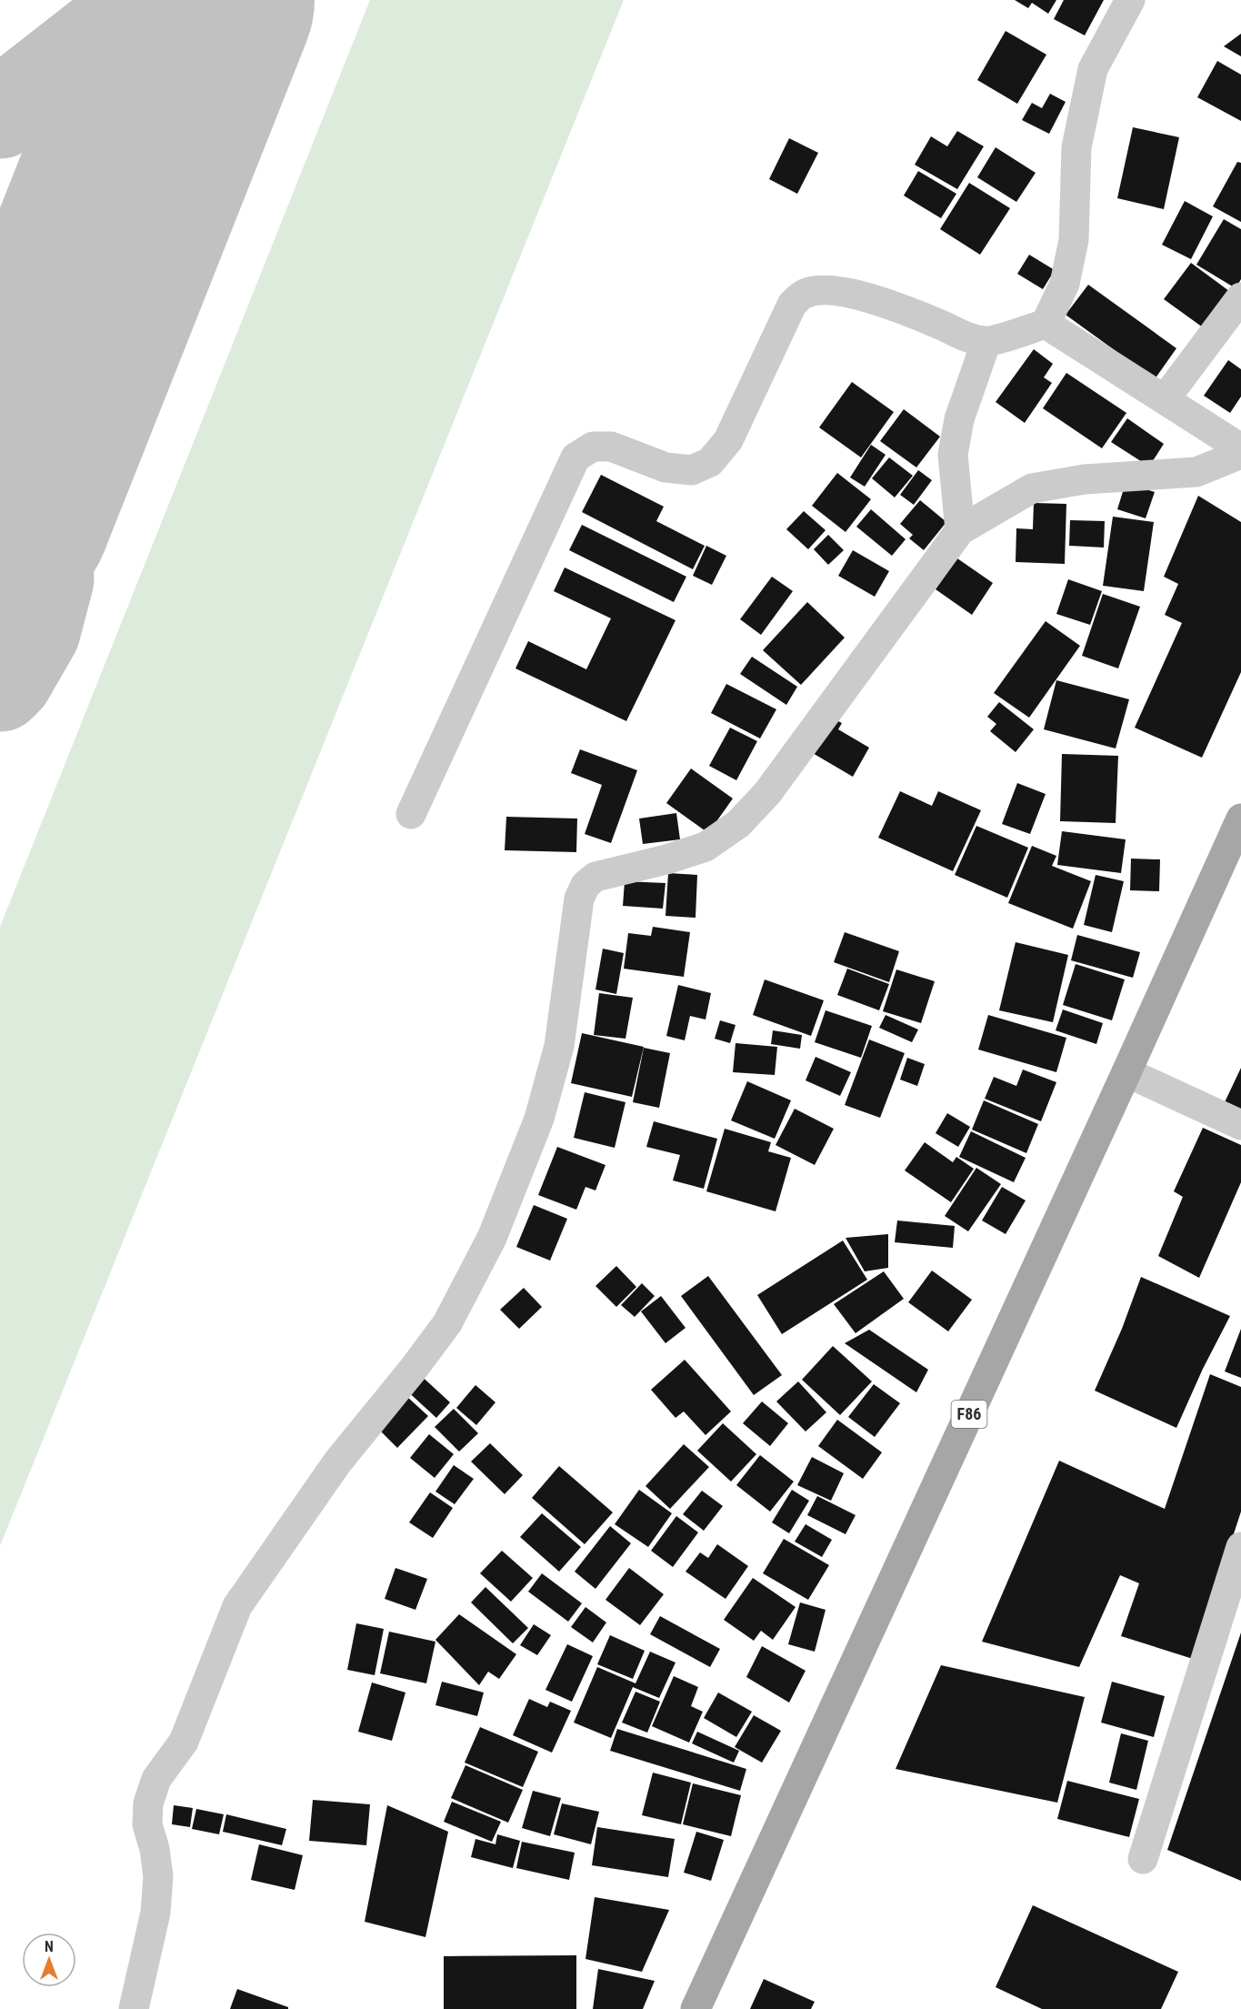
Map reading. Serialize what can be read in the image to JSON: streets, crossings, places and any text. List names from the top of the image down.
{
  "streets": {
    "main road": ["F86"]
  },
  "north": "top"
}
